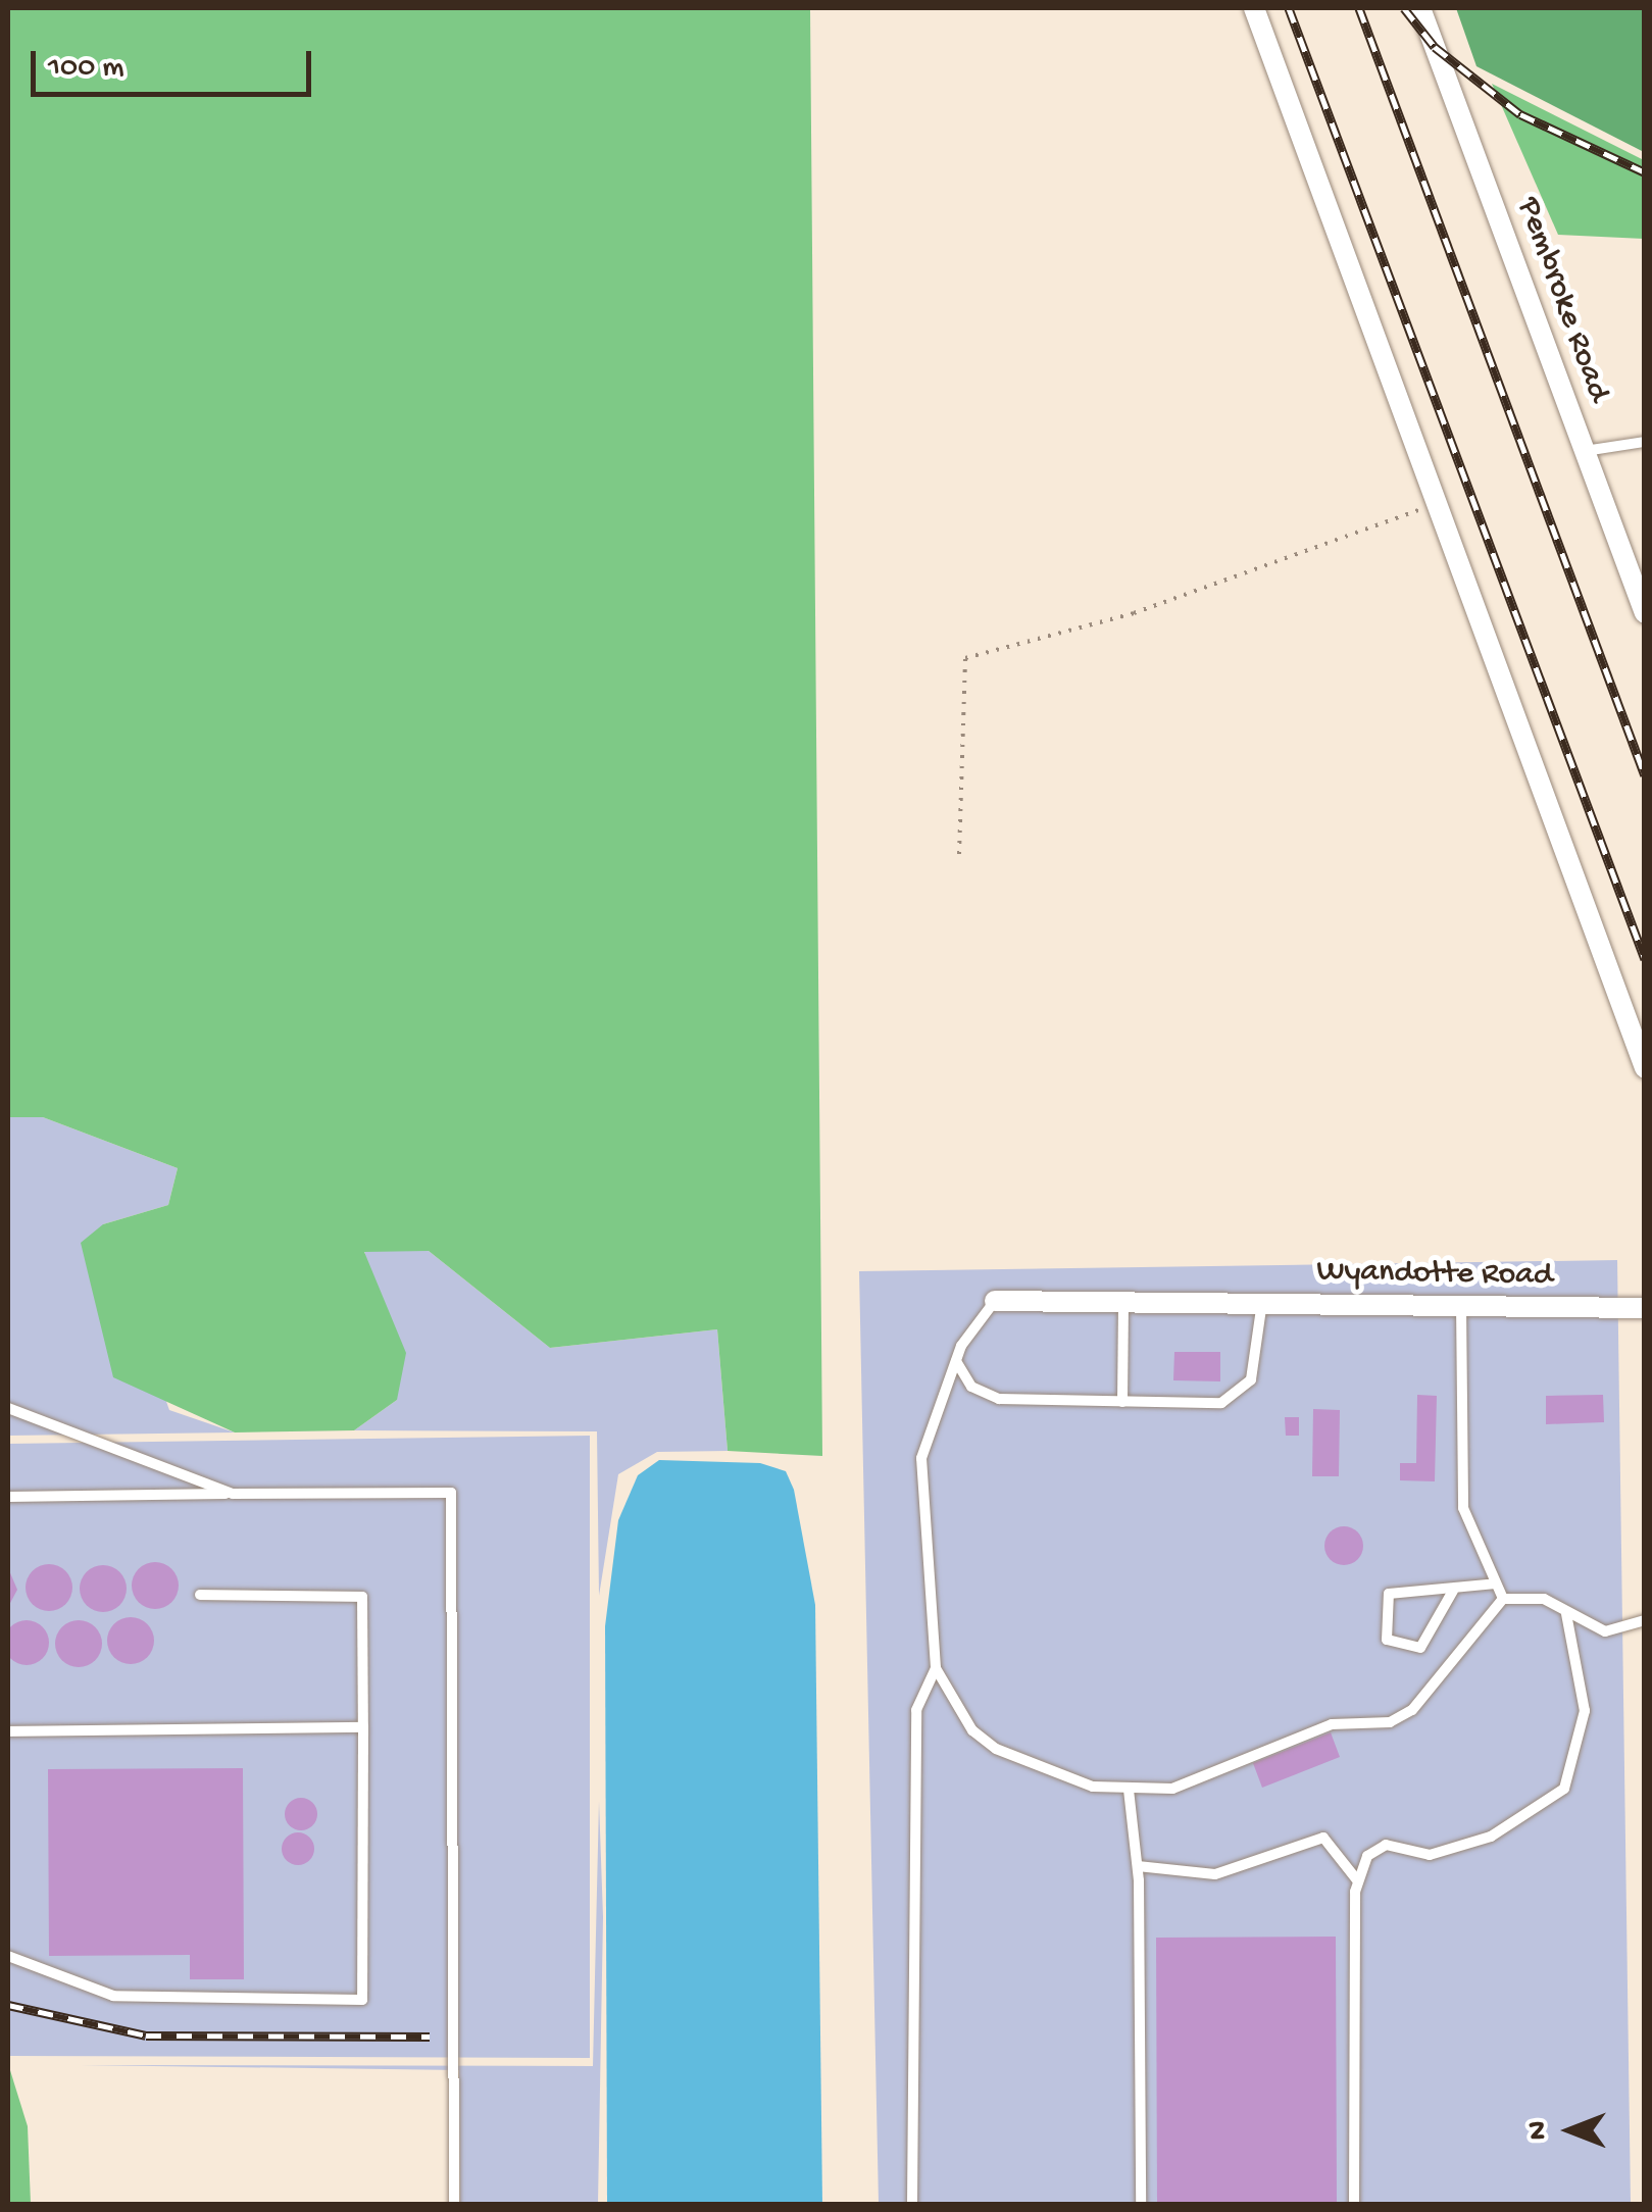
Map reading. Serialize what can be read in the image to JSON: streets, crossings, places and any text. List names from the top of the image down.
{
  "streets": {
    "street": ["Pembroke Road", "Wyandotte Road"]
  },
  "scale_bar": "100 m",
  "north": "left"
}
